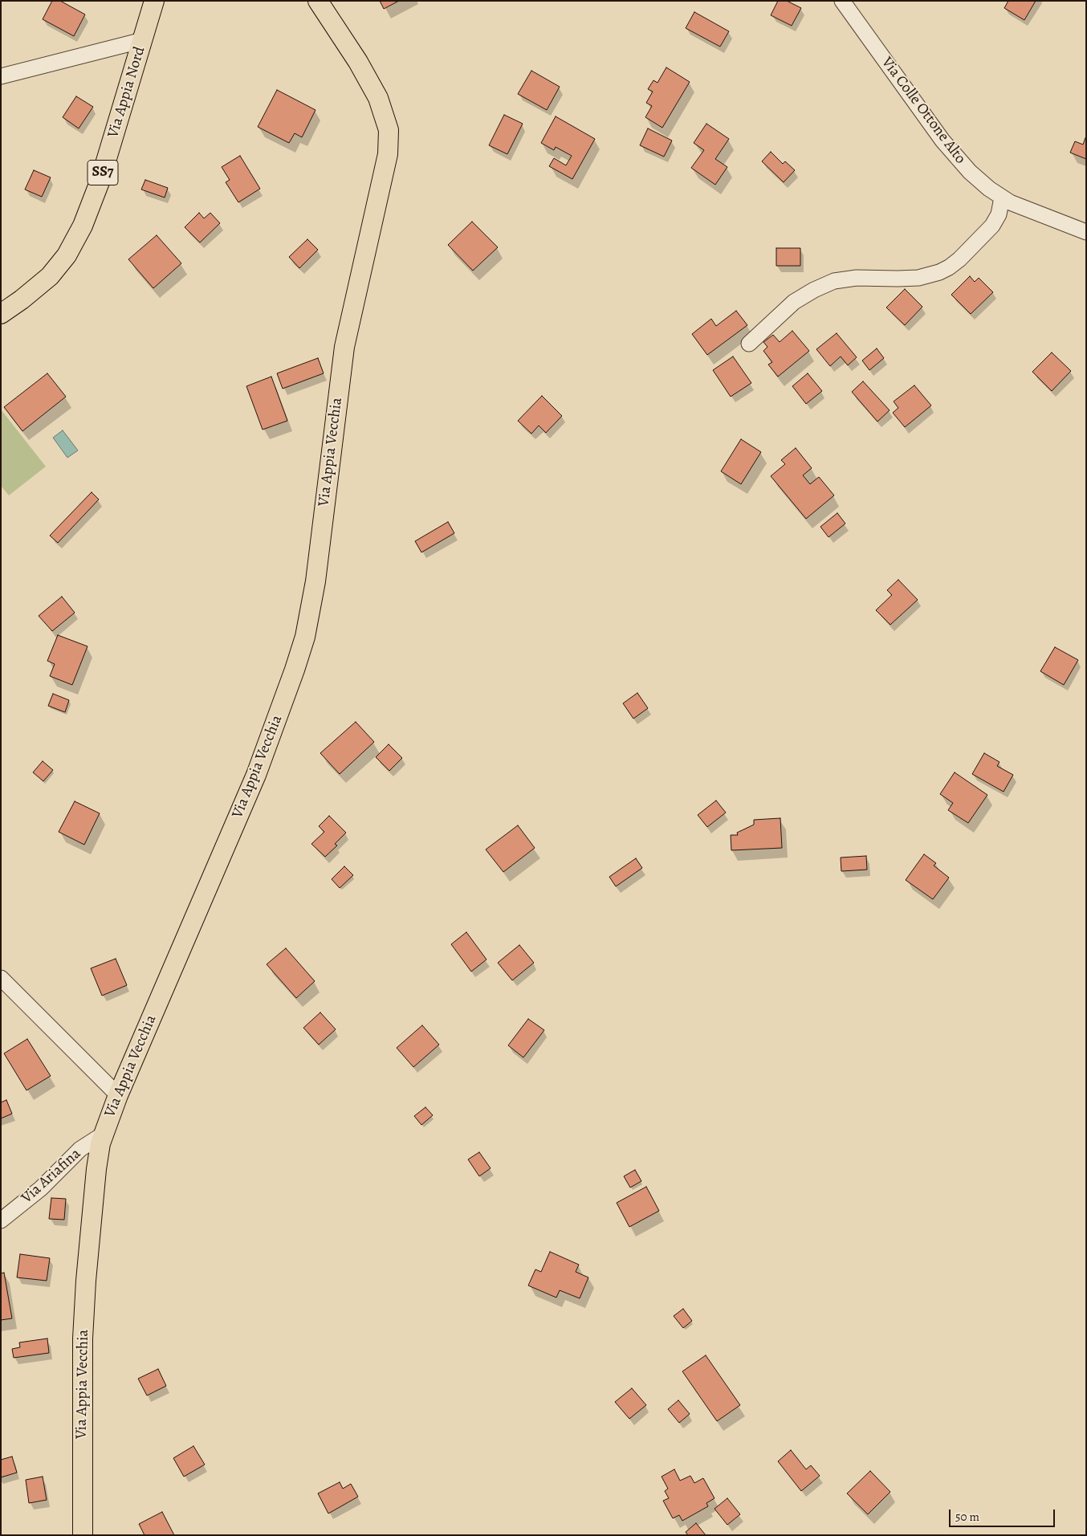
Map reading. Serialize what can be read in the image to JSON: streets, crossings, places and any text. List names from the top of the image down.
{
  "streets": {
    "main road": ["Via Appia Nord", "SS7", "Via Appia Vecchia"],
    "street": ["Via Colle Ottone Alto", "Via Ariafina"]
  },
  "crossings": [
    ["Via Appia Vecchia", "Via Ariafina"]
  ],
  "scale_bar": "50 m"
}
